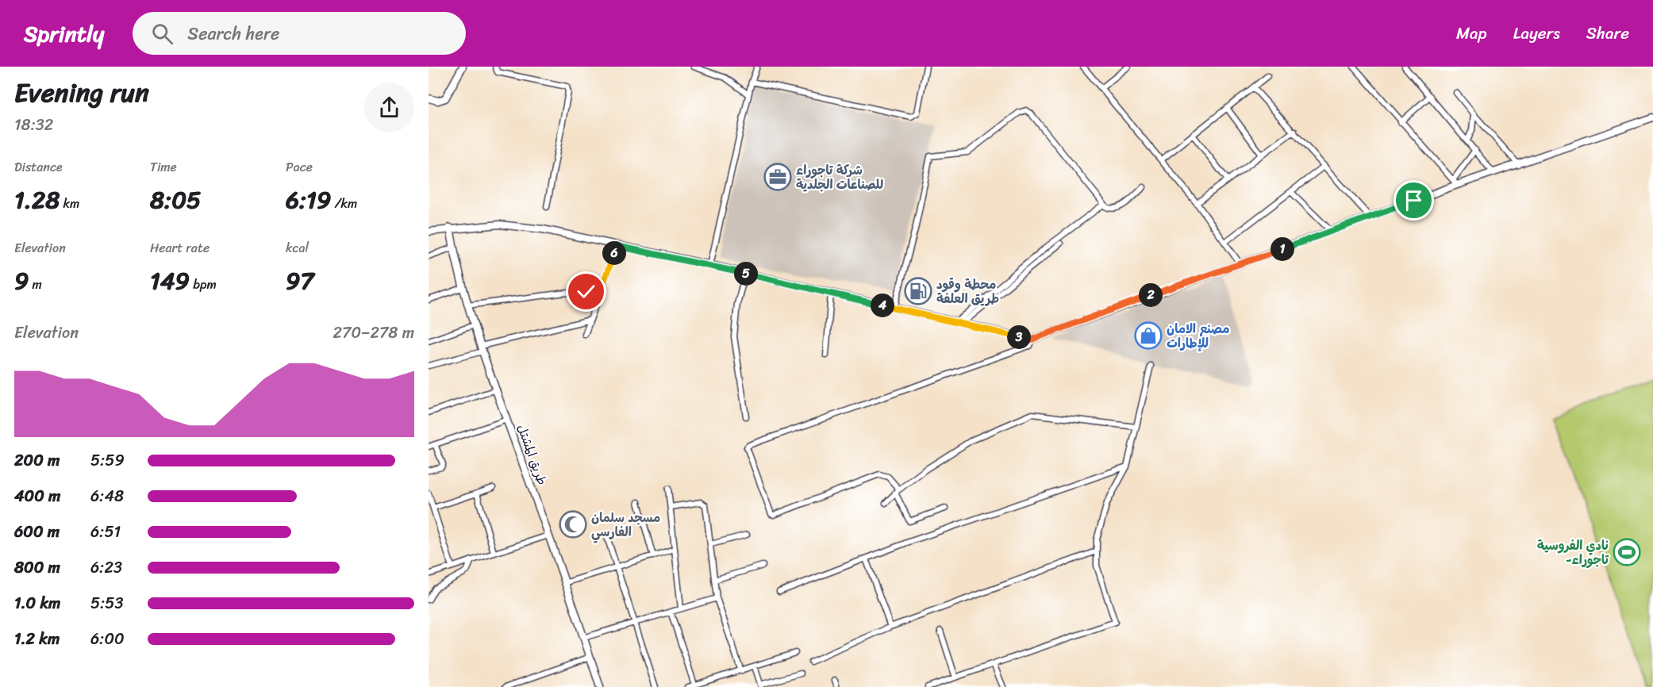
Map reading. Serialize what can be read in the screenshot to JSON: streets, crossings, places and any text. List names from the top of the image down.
{
  "streets": {
    "street": ["طريق المشتل"]
  },
  "places": {
    "office": ["شركة تاجوراء للصناعات الجلدية"],
    "fuel station": ["محطة وقود طريق العلفة"],
    "shop": ["مصنع الامان للإطارات"],
    "mosque": ["مسجد سلمان الفارسي"],
    "sports": ["نادي الفروسية -تاجوراء"]
  },
  "page": {
    "header": "Sprintly",
    "search": "Search here",
    "nav": ["Map", "Layers", "Share"],
    "heading": ["Evening run", "18:32"],
    "stats": [
      ["Distance", "1.28 km"],
      ["Time", "8:05"],
      ["Pace", "6:19 /km"],
      ["Elevation", "9 m"],
      ["Heart rate", "149 bpm"],
      ["kcal", "97"]
    ],
    "pins": [
      "1",
      "6",
      "5",
      "2",
      "4",
      "3"
    ],
    "chart": ["Elevation", "270–278 m"],
    "list": [
      {
        "name": "200 m",
        "note": "5:59"
      },
      {
        "name": "400 m",
        "note": "6:48"
      },
      {
        "name": "600 m",
        "note": "6:51"
      },
      {
        "name": "800 m",
        "note": "6:23"
      },
      {
        "name": "1.0 km",
        "note": "5:53"
      },
      {
        "name": "1.2 km",
        "note": "6:00"
      }
    ]
  }
}
